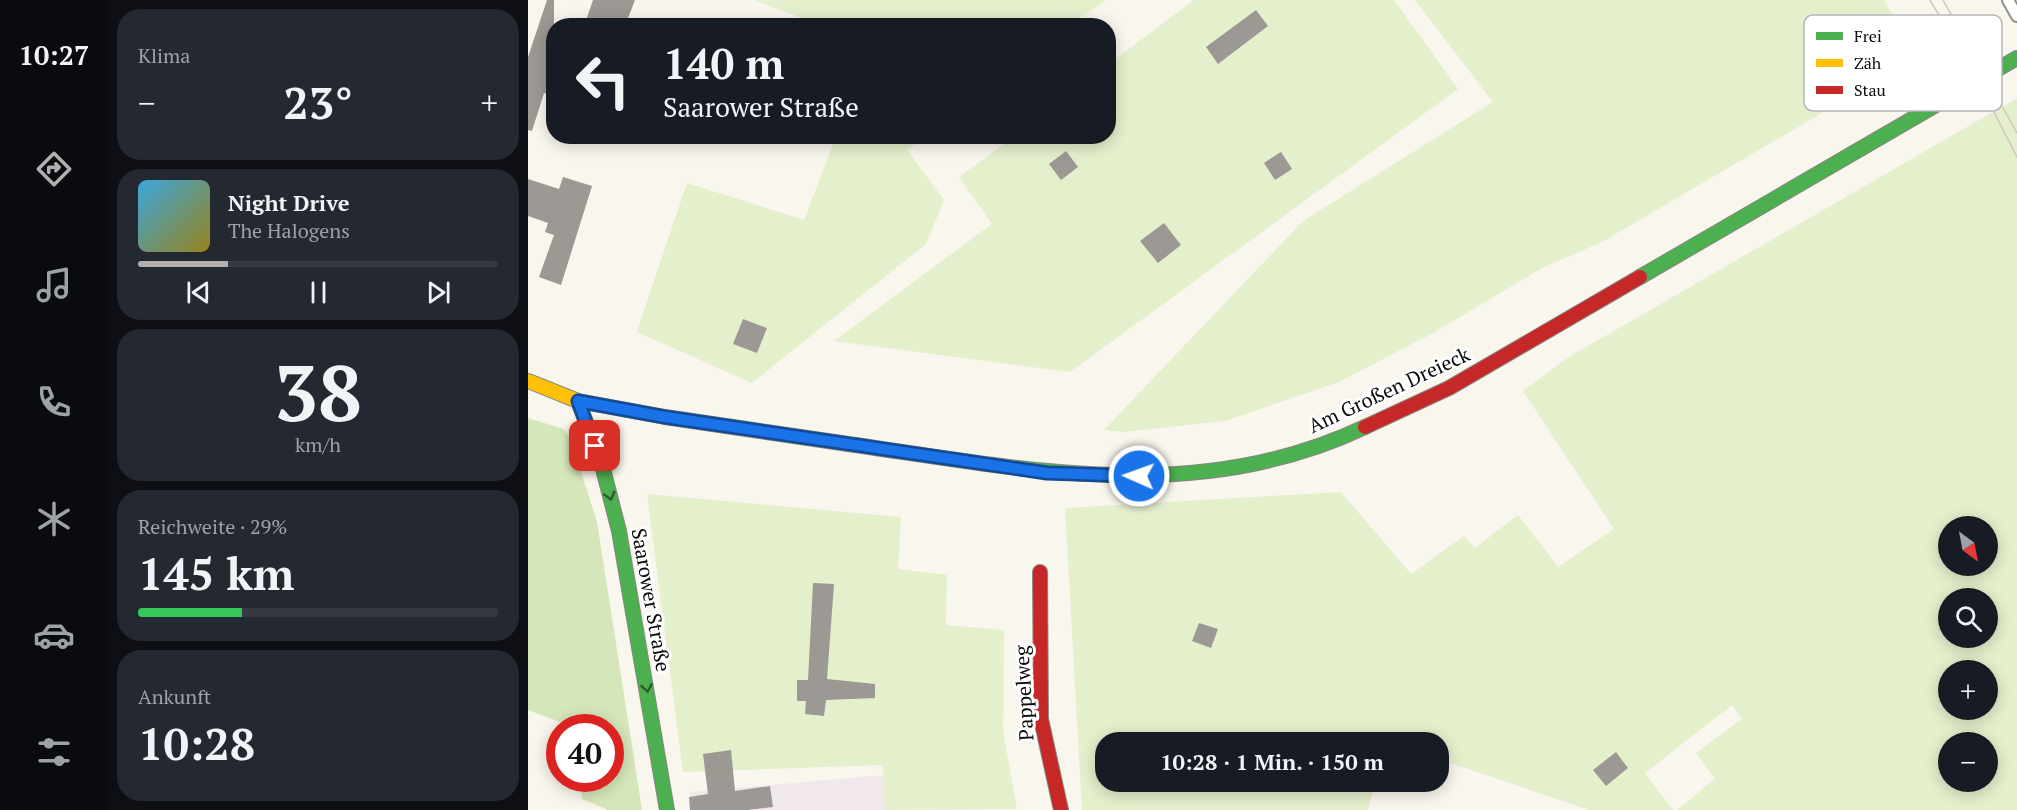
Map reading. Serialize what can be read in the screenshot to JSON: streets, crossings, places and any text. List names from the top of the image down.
{
  "streets": {
    "street": ["Am Großen Dreieck", "Saarower Straße", "Pappelweg"]
  },
  "crossings": [
    ["Am Großen Dreieck", "Saarower Straße"]
  ],
  "one_way": ["Saarower Straße"],
  "legend": ["Frei", "Zäh", "Stau"],
  "north": "bottom right",
  "page": {
    "tabs": "10:27",
    "tile": [
      "Klima",
      ["38", "km/h"],
      ["Reichweite · 29%", "145 km"],
      ["Ankunft", "10:28"]
    ],
    "turn": ["140 m", "Saarower Straße"],
    "heat": ["−", "23°", "+"],
    "song": ["Night Drive", "The Halogens"],
    "map_buttons": ["+", "−"],
    "limit": "40",
    "trip": "10:28 · 1 Min. · 150 m"
  }
}
